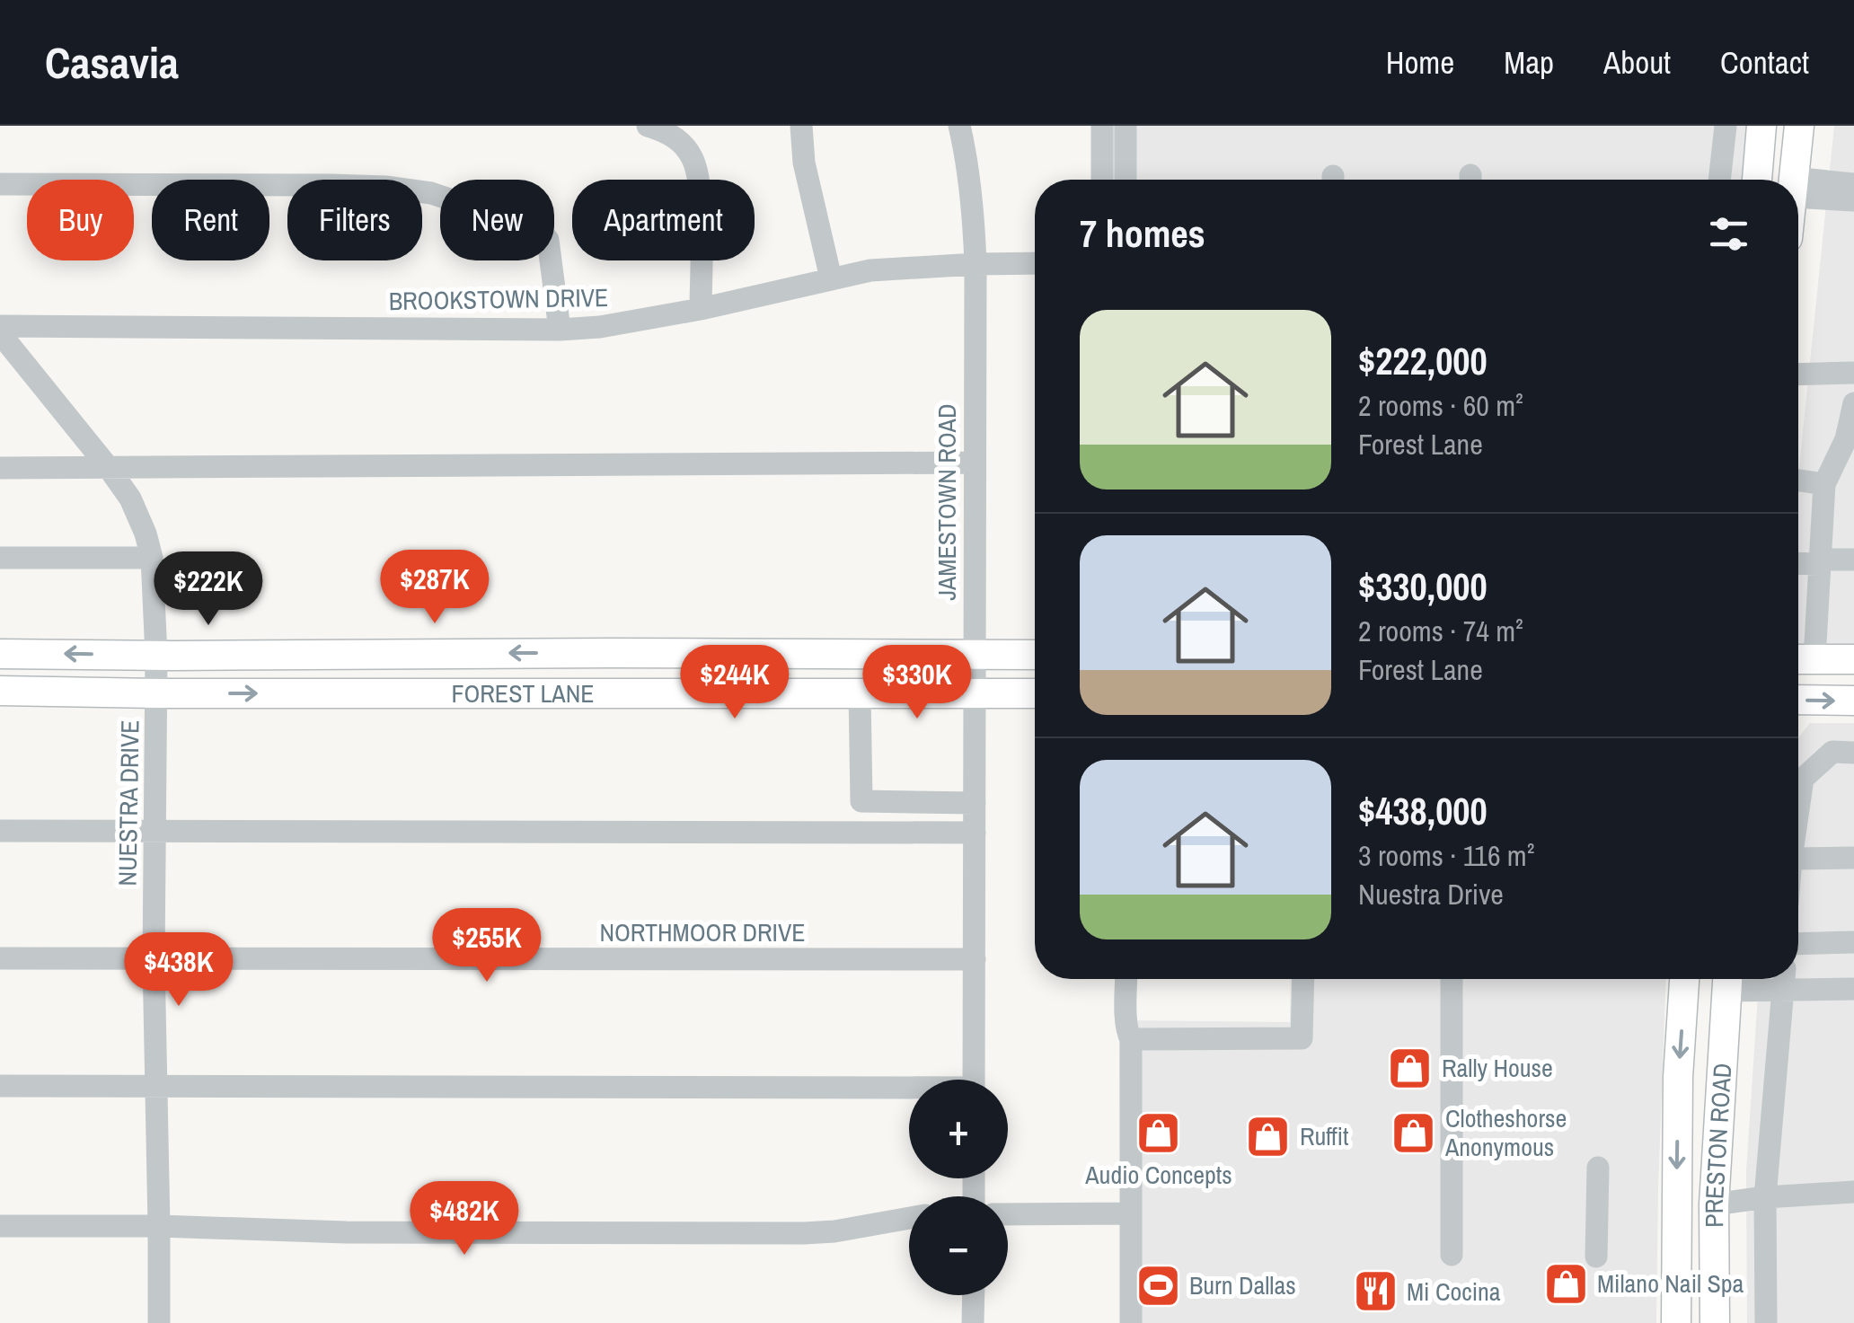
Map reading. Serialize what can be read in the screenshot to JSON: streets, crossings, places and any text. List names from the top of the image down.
{
  "streets": {
    "main road": ["FOREST LANE", "PRESTON ROAD"],
    "street": [
      "BROOKSTOWN DRIVE",
      "JAMESTOWN ROAD",
      "NUESTRA DRIVE",
      "NORTHMOOR DRIVE"
    ]
  },
  "crossings": [
    ["BROOKSTOWN DRIVE", "JAMESTOWN ROAD"],
    ["JAMESTOWN ROAD", "FOREST LANE"],
    ["JAMESTOWN ROAD", "NORTHMOOR DRIVE"],
    ["FOREST LANE", "NUESTRA DRIVE"],
    ["NUESTRA DRIVE", "NORTHMOOR DRIVE"]
  ],
  "places": {
    "shop": [
      "Rally House",
      "Audio Concepts",
      "Clotheshorse Anonymous",
      "Ruffit",
      "Milano Nail Spa"
    ],
    "sports": ["Burn Dallas"],
    "restaurant": ["Mi Cocina"]
  },
  "page": {
    "header": "Casavia",
    "nav": [
      "Home",
      "Map",
      "About",
      "Contact"
    ],
    "chip": [
      "Buy",
      "Rent",
      "Filters",
      "New",
      "Apartment"
    ],
    "heading": "7 homes",
    "list": [
      {
        "name": "$222,000",
        "note": "2 rooms · 60 m² · Forest Lane"
      },
      {
        "name": "$330,000",
        "note": "2 rooms · 74 m² · Forest Lane"
      },
      {
        "name": "$438,000",
        "note": "3 rooms · 116 m² · Nuestra Drive"
      }
    ],
    "price": [
      "$287K",
      "$222K",
      "$244K",
      "$330K",
      "$255K",
      "$438K",
      "$482K"
    ],
    "map_buttons": ["+", "−"]
  }
}
